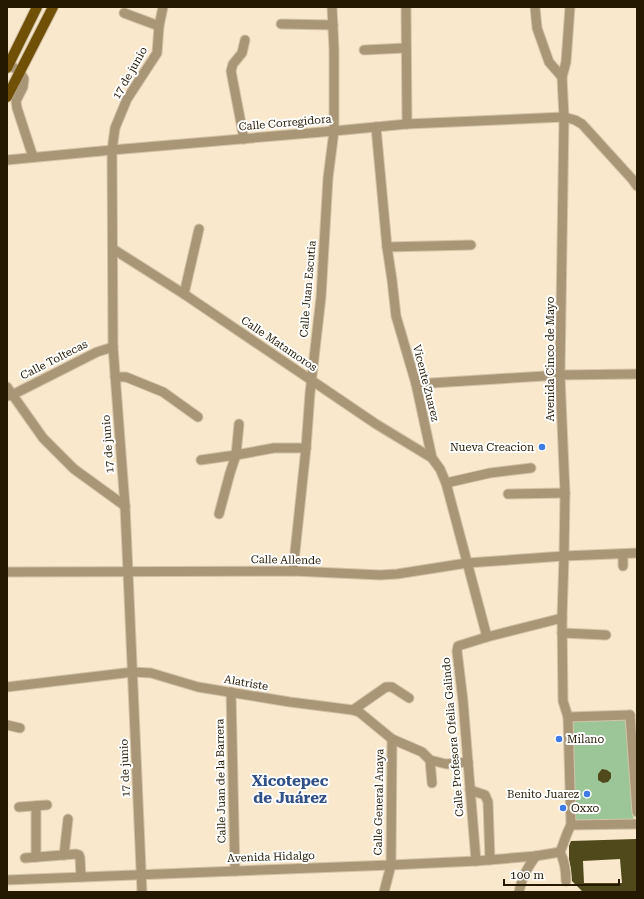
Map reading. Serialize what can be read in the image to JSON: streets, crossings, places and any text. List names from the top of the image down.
{
  "streets": {
    "street": [
      "17 de junio",
      "Calle Corregidora",
      "Calle Juan Escutia",
      "Calle Matamoros",
      "Avenida Cinco de Mayo",
      "Calle Toltecas",
      "Vicente Zuarez",
      "Calle Allende",
      "Alatriste",
      "Calle Profesora Ofelia Galindo",
      "Calle Juan de la Barrera",
      "Calle General Anaya",
      "Avenida Hidalgo"
    ]
  },
  "crossings": [
    ["17 de junio", "Calle Corregidora"],
    ["17 de junio", "Calle Matamoros"],
    ["17 de junio", "Calle Toltecas"],
    ["17 de junio", "Calle Allende"],
    ["17 de junio", "Alatriste"],
    ["17 de junio", "Avenida Hidalgo"],
    ["Calle Corregidora", "Calle Juan Escutia"],
    ["Calle Corregidora", "Avenida Cinco de Mayo"],
    ["Calle Corregidora", "Vicente Zuarez"],
    ["Calle Juan Escutia", "Calle Matamoros"],
    ["Calle Juan Escutia", "Calle Allende"],
    ["Calle Matamoros", "Vicente Zuarez"],
    ["Avenida Cinco de Mayo", "Calle Allende"],
    ["Avenida Cinco de Mayo", "Calle Profesora Ofelia Galindo"],
    ["Avenida Cinco de Mayo", "Avenida Hidalgo"],
    ["Vicente Zuarez", "Calle Allende"],
    ["Vicente Zuarez", "Calle Profesora Ofelia Galindo"],
    ["Alatriste", "Calle Profesora Ofelia Galindo"],
    ["Alatriste", "Calle Juan de la Barrera"],
    ["Alatriste", "Calle General Anaya"],
    ["Calle Profesora Ofelia Galindo", "Avenida Hidalgo"],
    ["Calle Juan de la Barrera", "Avenida Hidalgo"],
    ["Calle General Anaya", "Avenida Hidalgo"]
  ],
  "districts": ["Xicotepec de Juárez"],
  "places": [
    "Nueva Creacion",
    "Milano",
    "Benito Juarez",
    "Oxxo"
  ],
  "scale_bar": "100 m"
}
